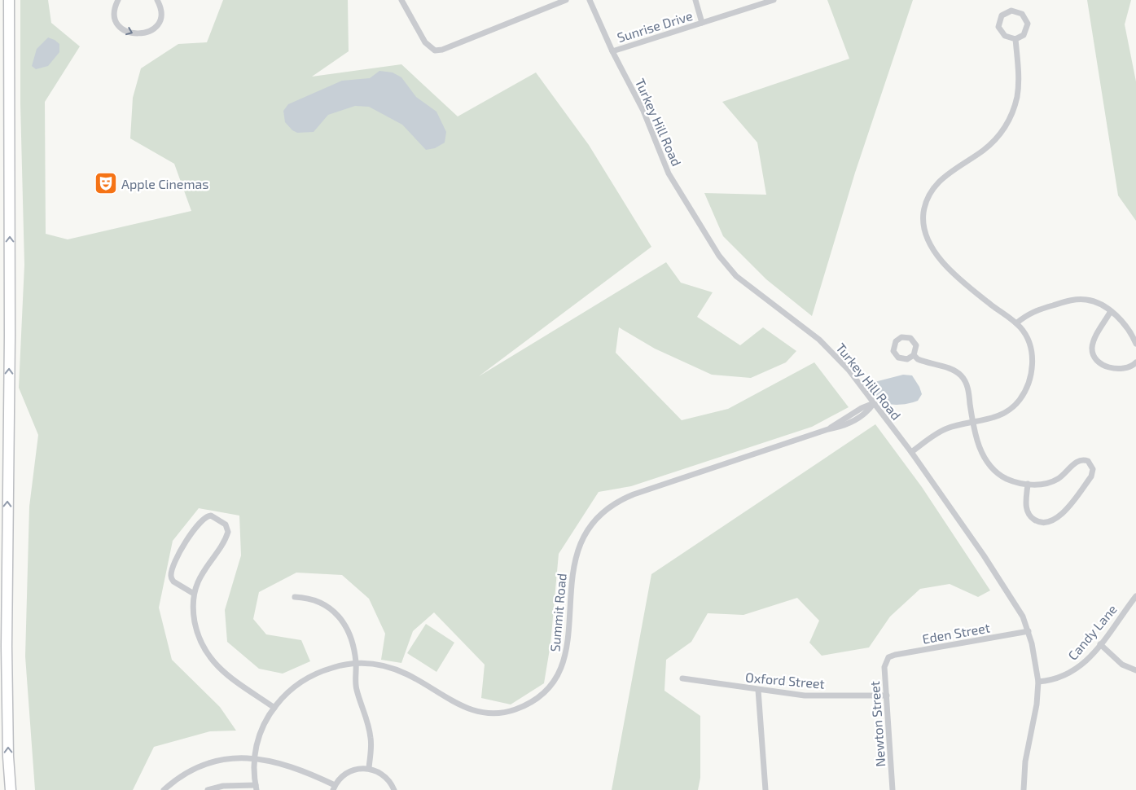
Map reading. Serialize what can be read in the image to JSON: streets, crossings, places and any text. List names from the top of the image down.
{
  "streets": {
    "street": [
      "Sunrise Drive",
      "Turkey Hill Road",
      "Summit Road",
      "Candy Lane",
      "Eden Street",
      "Oxford Street",
      "Newton Street"
    ]
  },
  "crossings": [
    ["Sunrise Drive", "Turkey Hill Road"],
    ["Turkey Hill Road", "Summit Road"],
    ["Turkey Hill Road", "Candy Lane"],
    ["Turkey Hill Road", "Eden Street"],
    ["Eden Street", "Newton Street"],
    ["Oxford Street", "Newton Street"]
  ],
  "places": {
    "theatre": ["Apple Cinemas"]
  }
}
